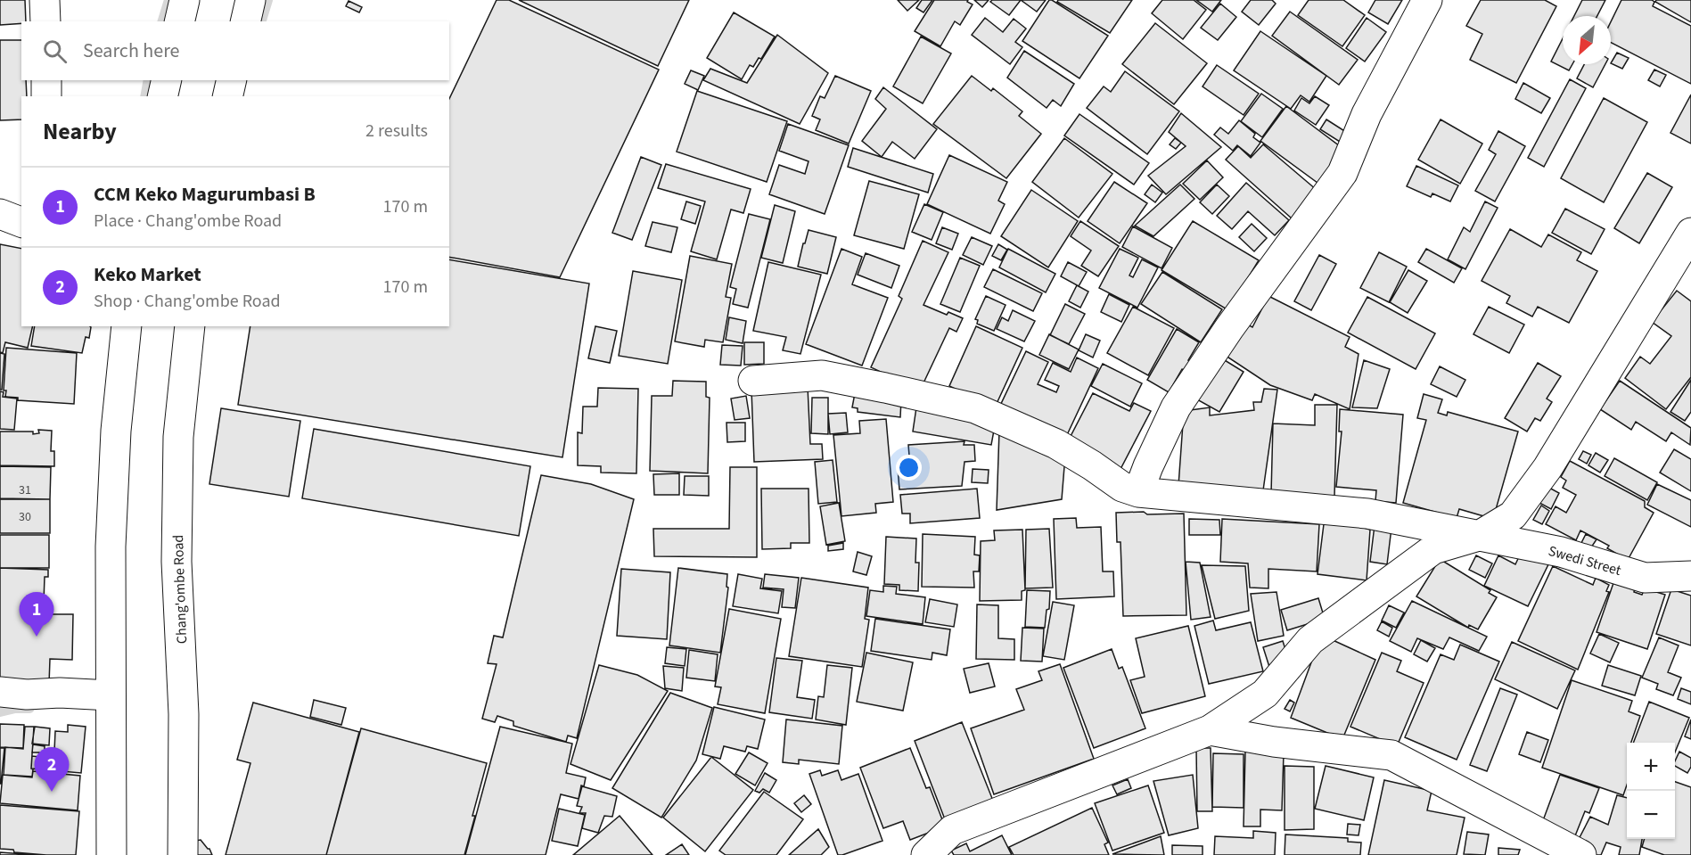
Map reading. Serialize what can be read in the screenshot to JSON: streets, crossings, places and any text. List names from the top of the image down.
{
  "streets": {
    "street": ["Swedi Street", "Chang'ombe Road"]
  },
  "house_numbers": ["31", "30"],
  "north": "bottom left",
  "page": {
    "search": "Search here",
    "heading": ["Nearby", "2 results"],
    "list": [
      {
        "mark": "1",
        "name": "CCM Keko Magurumbasi B",
        "note": "Place · Chang'ombe Road",
        "value": "170 m"
      },
      {
        "mark": "2",
        "name": "Keko Market",
        "note": "Shop · Chang'ombe Road",
        "value": "170 m"
      }
    ],
    "pins": ["1", "2"],
    "map_buttons": ["+", "−"]
  }
}
